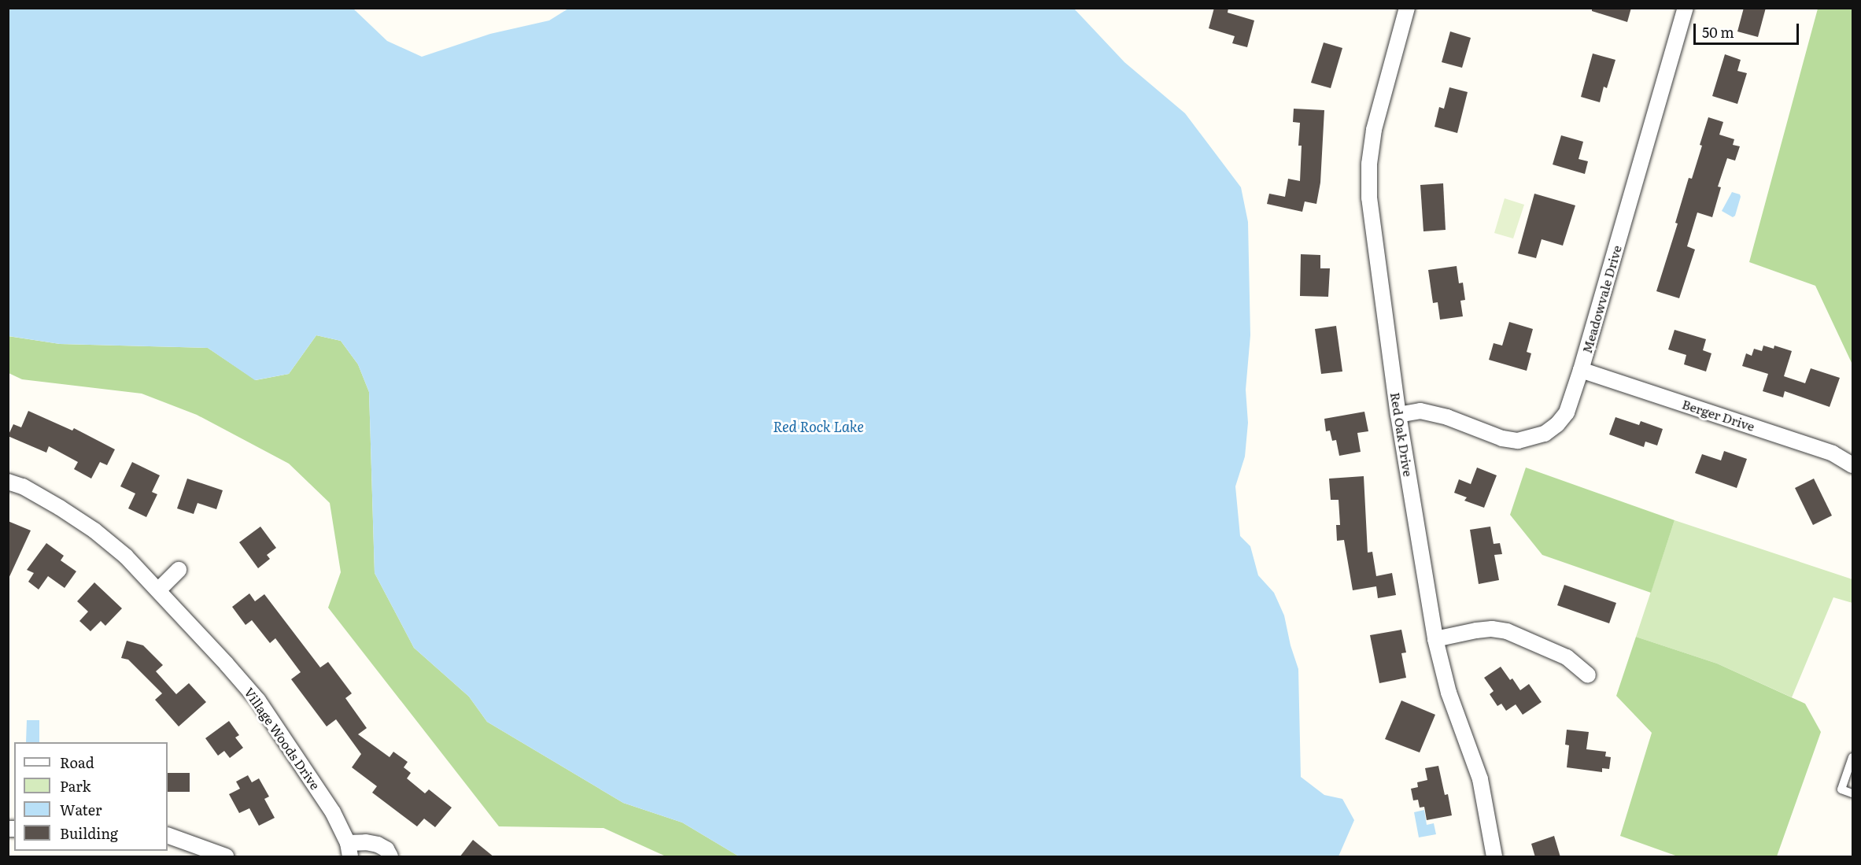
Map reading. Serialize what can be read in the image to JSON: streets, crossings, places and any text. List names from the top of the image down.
{
  "streets": {
    "street": [
      "Meadowvale Drive",
      "Berger Drive",
      "Red Oak Drive",
      "Village Woods Drive"
    ]
  },
  "crossings": [
    ["Meadowvale Drive", "Berger Drive"],
    ["Meadowvale Drive", "Red Oak Drive"]
  ],
  "water": ["Red Rock Lake"],
  "legend": [
    "Road",
    "Park",
    "Water",
    "Building"
  ],
  "scale_bar": "50 m"
}
